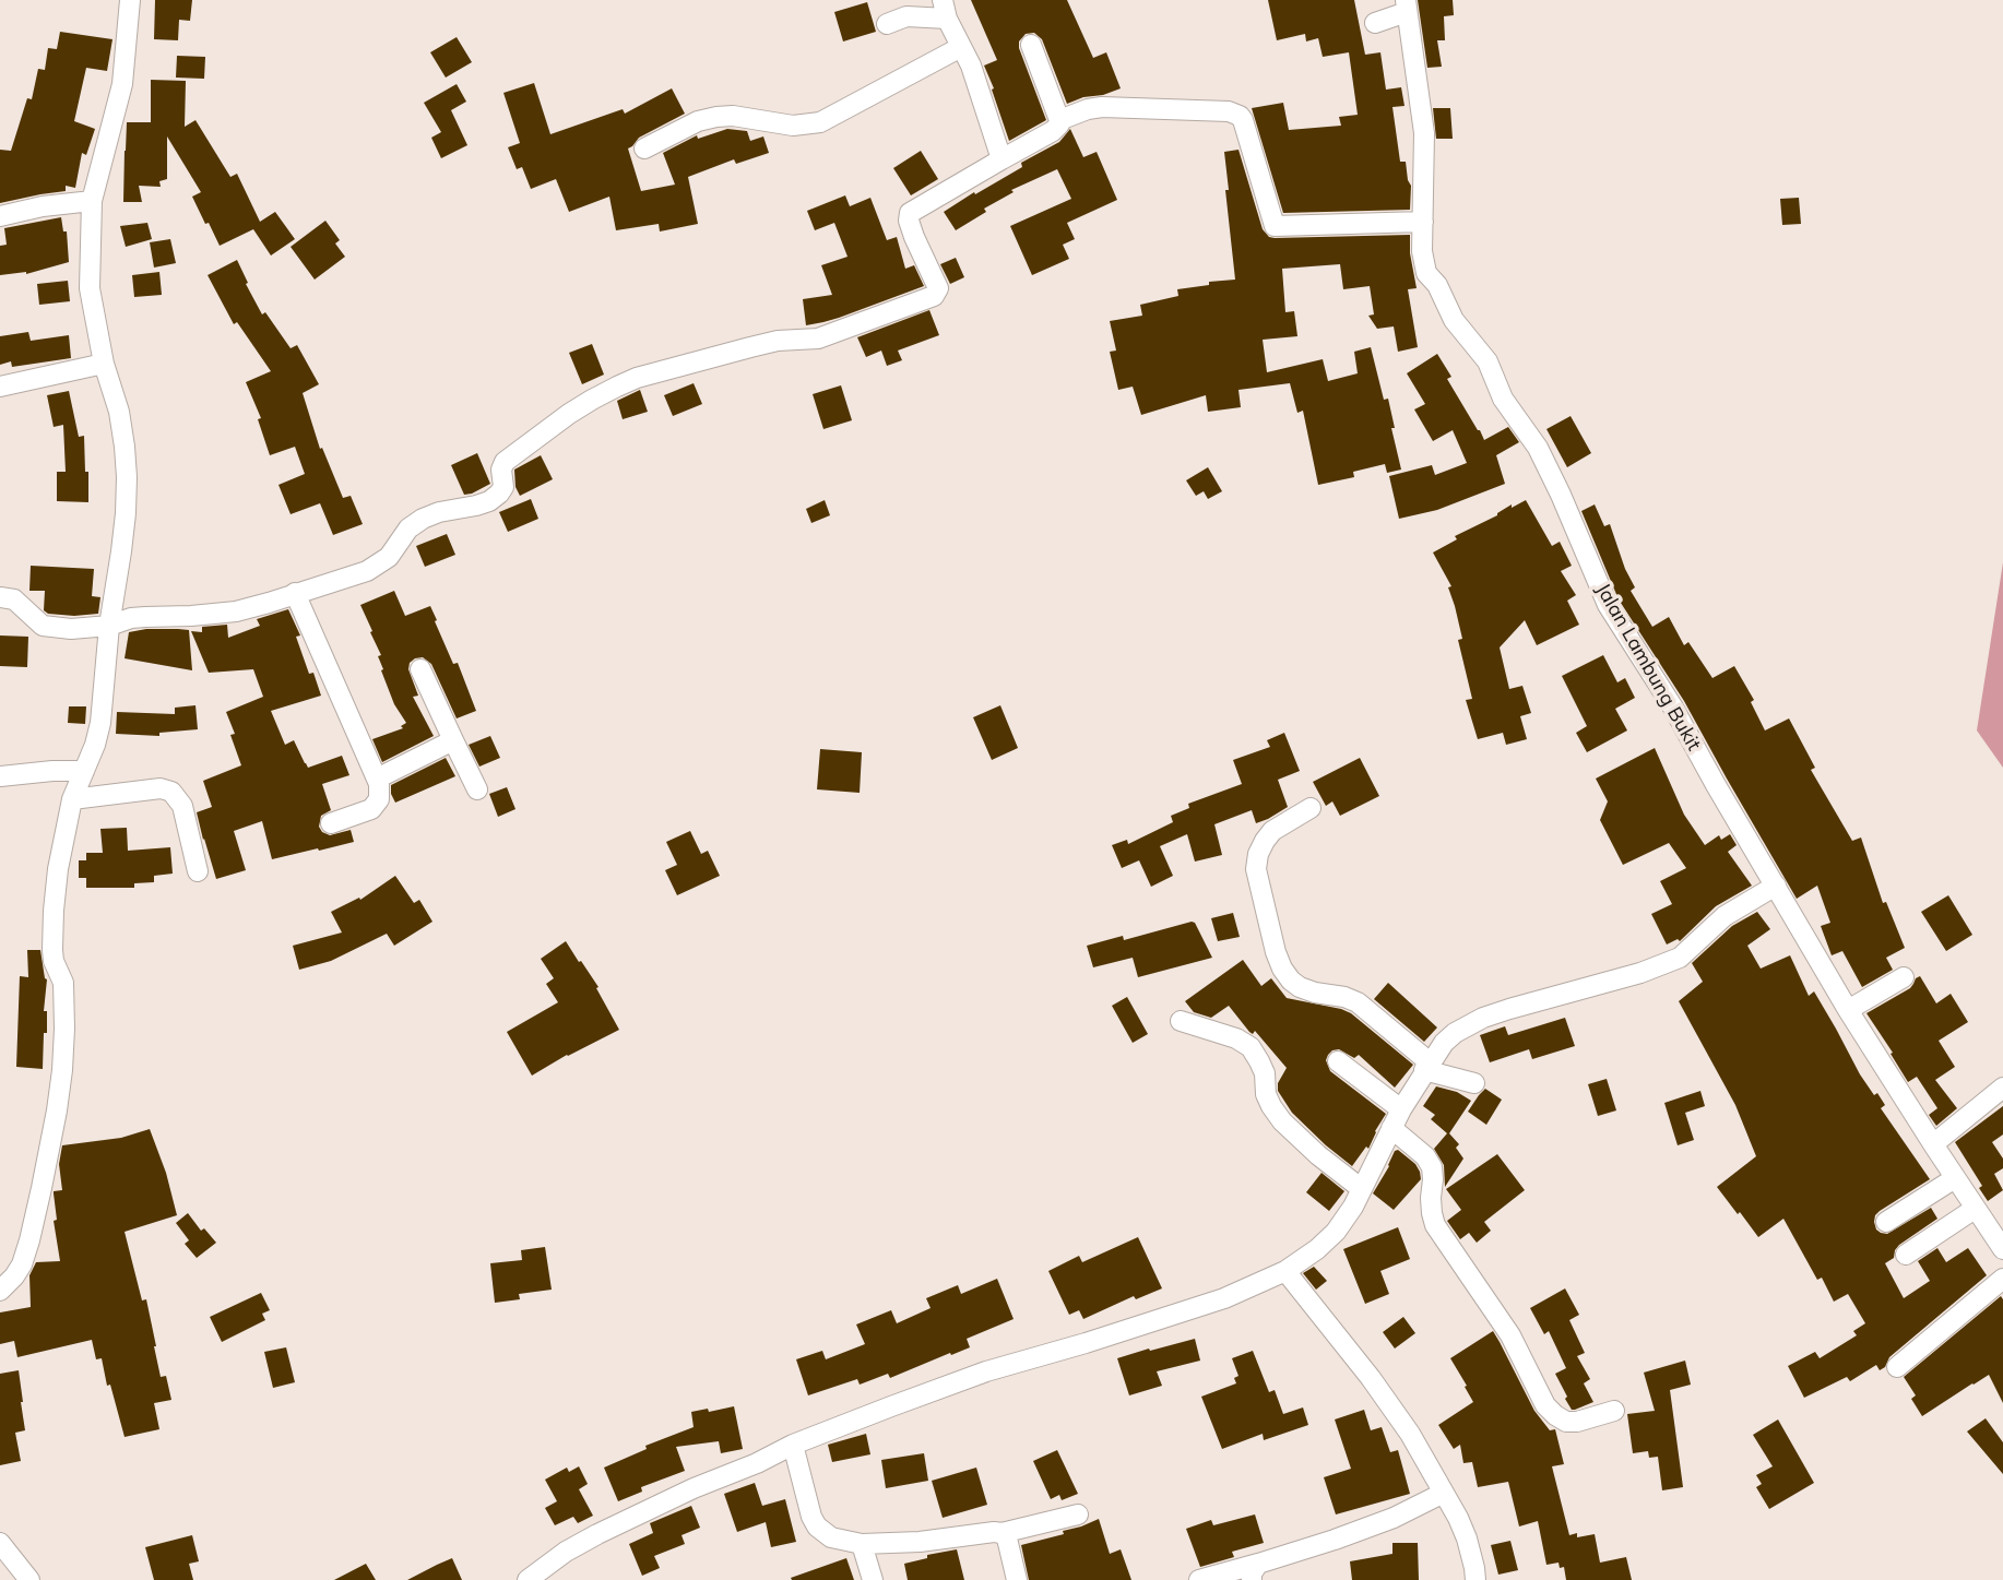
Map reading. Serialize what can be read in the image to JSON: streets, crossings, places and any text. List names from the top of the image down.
{
  "streets": {
    "street": ["Jalan Lambung Bukit"]
  }
}
